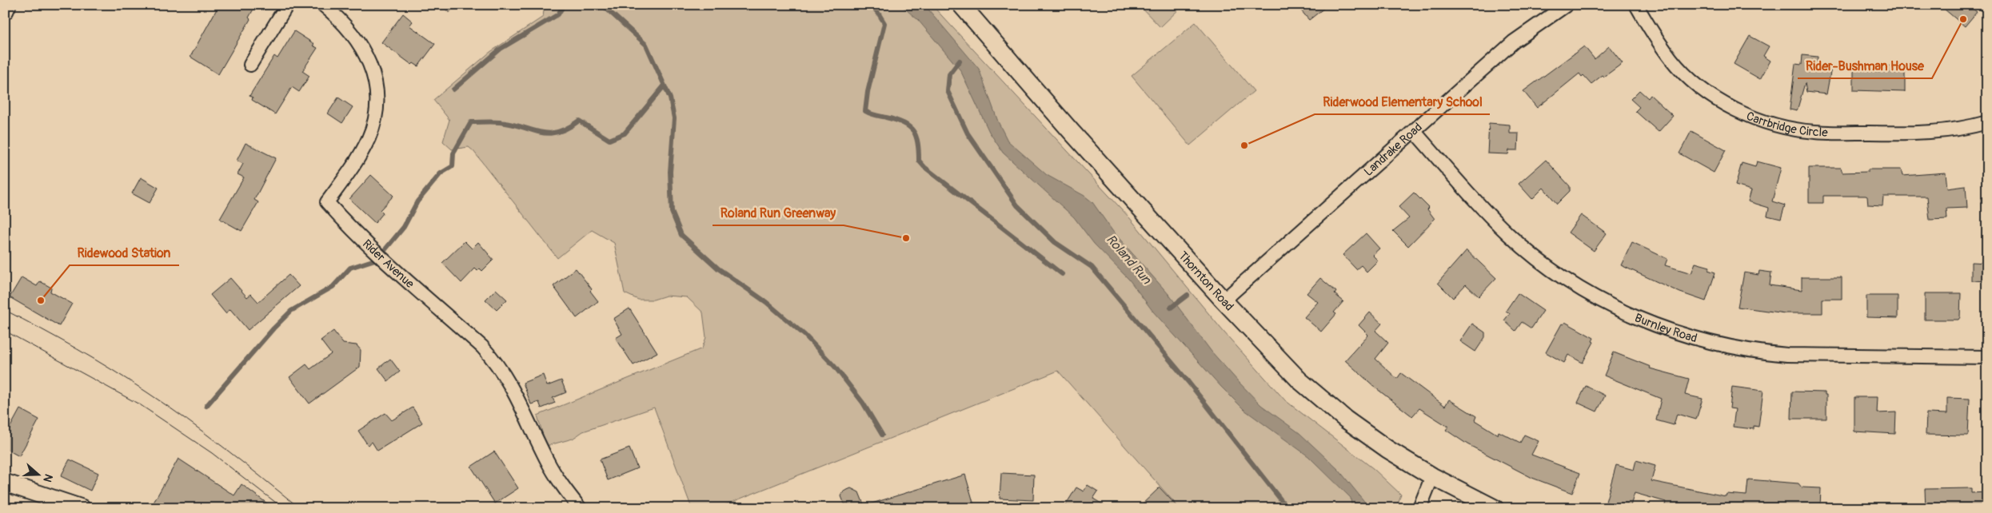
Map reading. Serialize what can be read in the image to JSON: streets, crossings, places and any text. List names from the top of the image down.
{
  "streets": {
    "street": [
      "Carrbridge Circle",
      "Landrake Road",
      "Rider Avenue",
      "Thornton Road",
      "Burnley Road"
    ]
  },
  "crossings": [
    ["Landrake Road", "Thornton Road"],
    ["Landrake Road", "Burnley Road"]
  ],
  "water": ["Roland Run"],
  "places": [
    "Rider-Bushman House",
    "Riderwood Elementary School",
    "Roland Run Greenway",
    "Ridewood Station"
  ],
  "north": "right"
}
